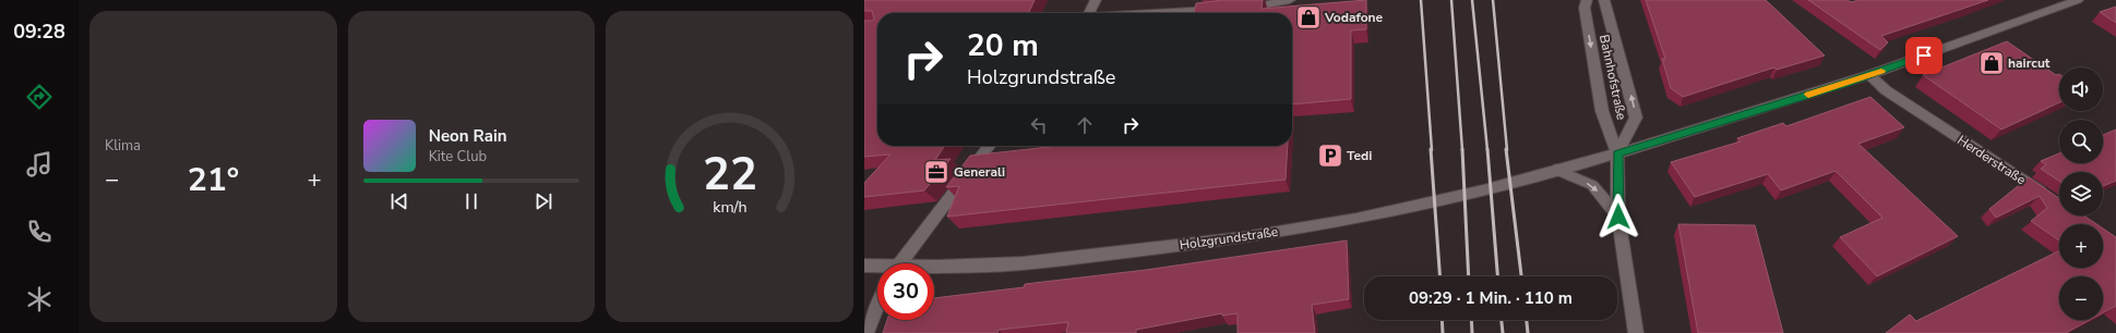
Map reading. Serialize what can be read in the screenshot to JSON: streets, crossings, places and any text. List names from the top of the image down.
{
  "streets": {
    "street": ["Bahnhofstraße", "Herderstraße", "Holzgrundstraße"]
  },
  "crossings": [
    ["Bahnhofstraße", "Holzgrundstraße"],
    ["Herderstraße", "Holzgrundstraße"]
  ],
  "places": {
    "shop": ["Vodafone", "haircut"],
    "parking": ["Tedi"],
    "office": ["Generali"]
  },
  "page": {
    "tabs": "09:28",
    "tile": "Klima",
    "turn": ["20 m", "Holzgrundstraße"],
    "map_buttons": ["+", "−"],
    "song": ["Neon Rain", "Kite Club"],
    "heat": ["−", "21°", "+"],
    "limit": "30",
    "trip": "09:29 · 1 Min. · 110 m",
    "gauge": ["22", "km/h"]
  }
}
